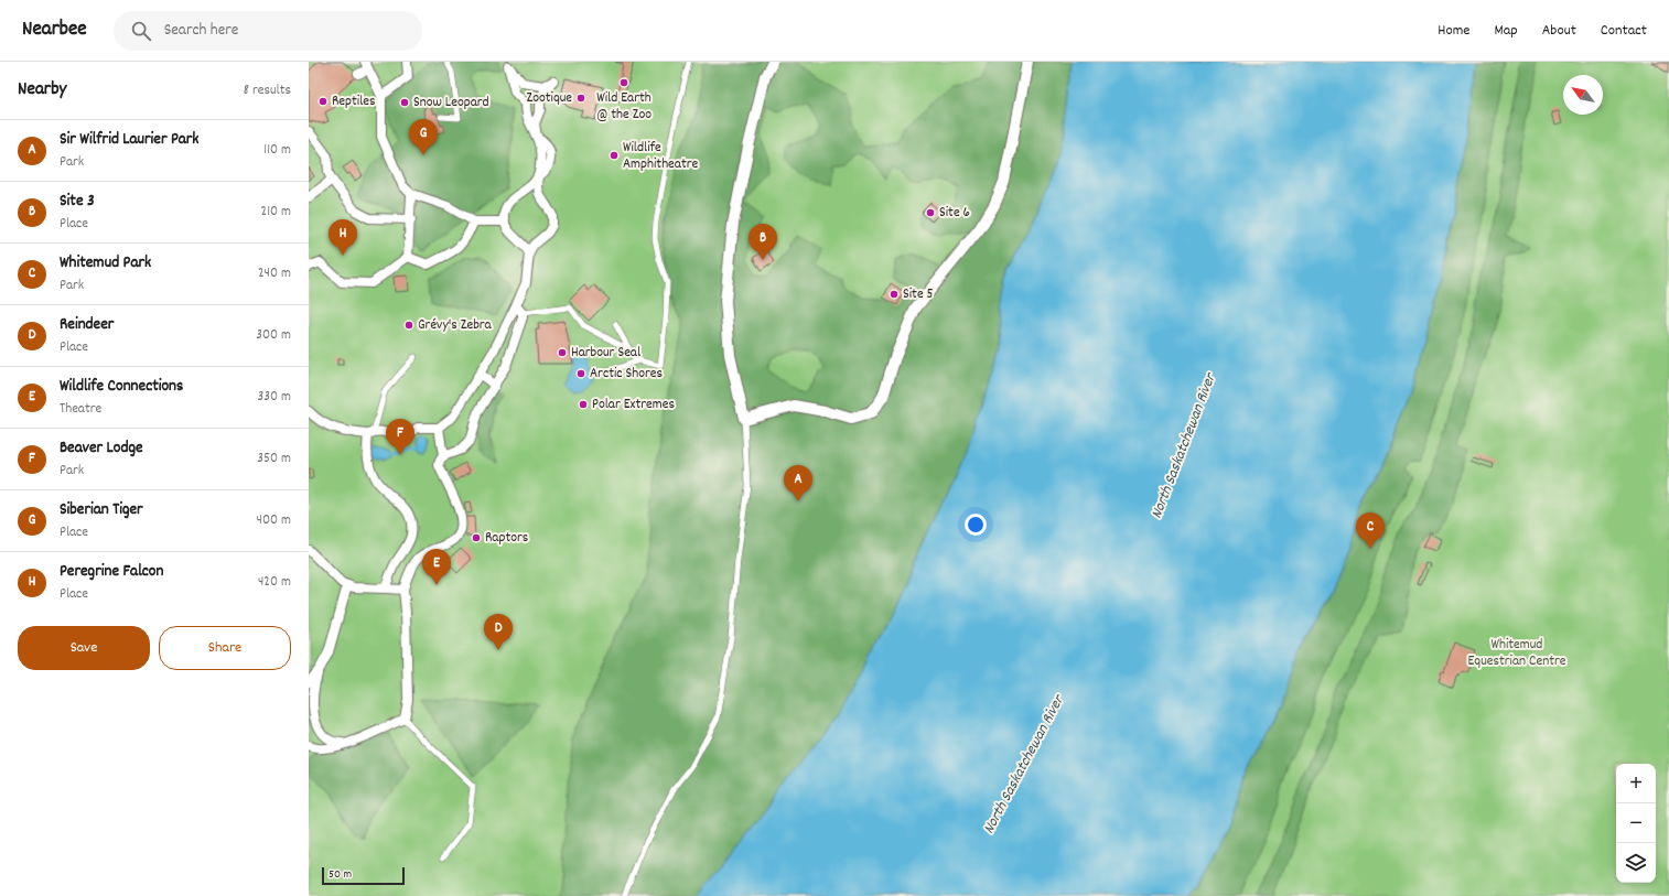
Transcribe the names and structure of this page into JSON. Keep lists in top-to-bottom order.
{
  "water": ["North Saskatchewan River"],
  "parks": ["Whitemud Equestrian Centre"],
  "places": [
    "Wild Earth @ the Zoo",
    "Zootique",
    "Reptiles",
    "Snow Leopard",
    "Wildlife Amphitheatre",
    "Site 6",
    "Site 5",
    "Grévy's Zebra",
    "Harbour Seal",
    "Arctic Shores",
    "Polar Extremes",
    "Raptors"
  ],
  "scale_bar": "50 m",
  "north": "top left",
  "page": {
    "header": "Nearbee",
    "search": "Search here",
    "nav": [
      "Home",
      "Map",
      "About",
      "Contact"
    ],
    "heading": ["Nearby", "8 results"],
    "list": [
      {
        "mark": "A",
        "name": "Sir Wilfrid Laurier Park",
        "note": "Park",
        "value": "110 m"
      },
      {
        "mark": "B",
        "name": "Site 3",
        "note": "Place",
        "value": "210 m"
      },
      {
        "mark": "C",
        "name": "Whitemud Park",
        "note": "Park",
        "value": "240 m"
      },
      {
        "mark": "D",
        "name": "Reindeer",
        "note": "Place",
        "value": "300 m"
      },
      {
        "mark": "E",
        "name": "Wildlife Connections",
        "note": "Theatre",
        "value": "330 m"
      },
      {
        "mark": "F",
        "name": "Beaver Lodge",
        "note": "Park",
        "value": "350 m"
      },
      {
        "mark": "G",
        "name": "Siberian Tiger",
        "note": "Place",
        "value": "400 m"
      },
      {
        "mark": "H",
        "name": "Peregrine Falcon",
        "note": "Place",
        "value": "420 m"
      }
    ],
    "pins": [
      "G",
      "H",
      "B",
      "F",
      "A",
      "C",
      "E",
      "D"
    ],
    "buttons": ["Save", "Share"],
    "map_buttons": ["+", "−"],
    "scale": "50 m"
  }
}
